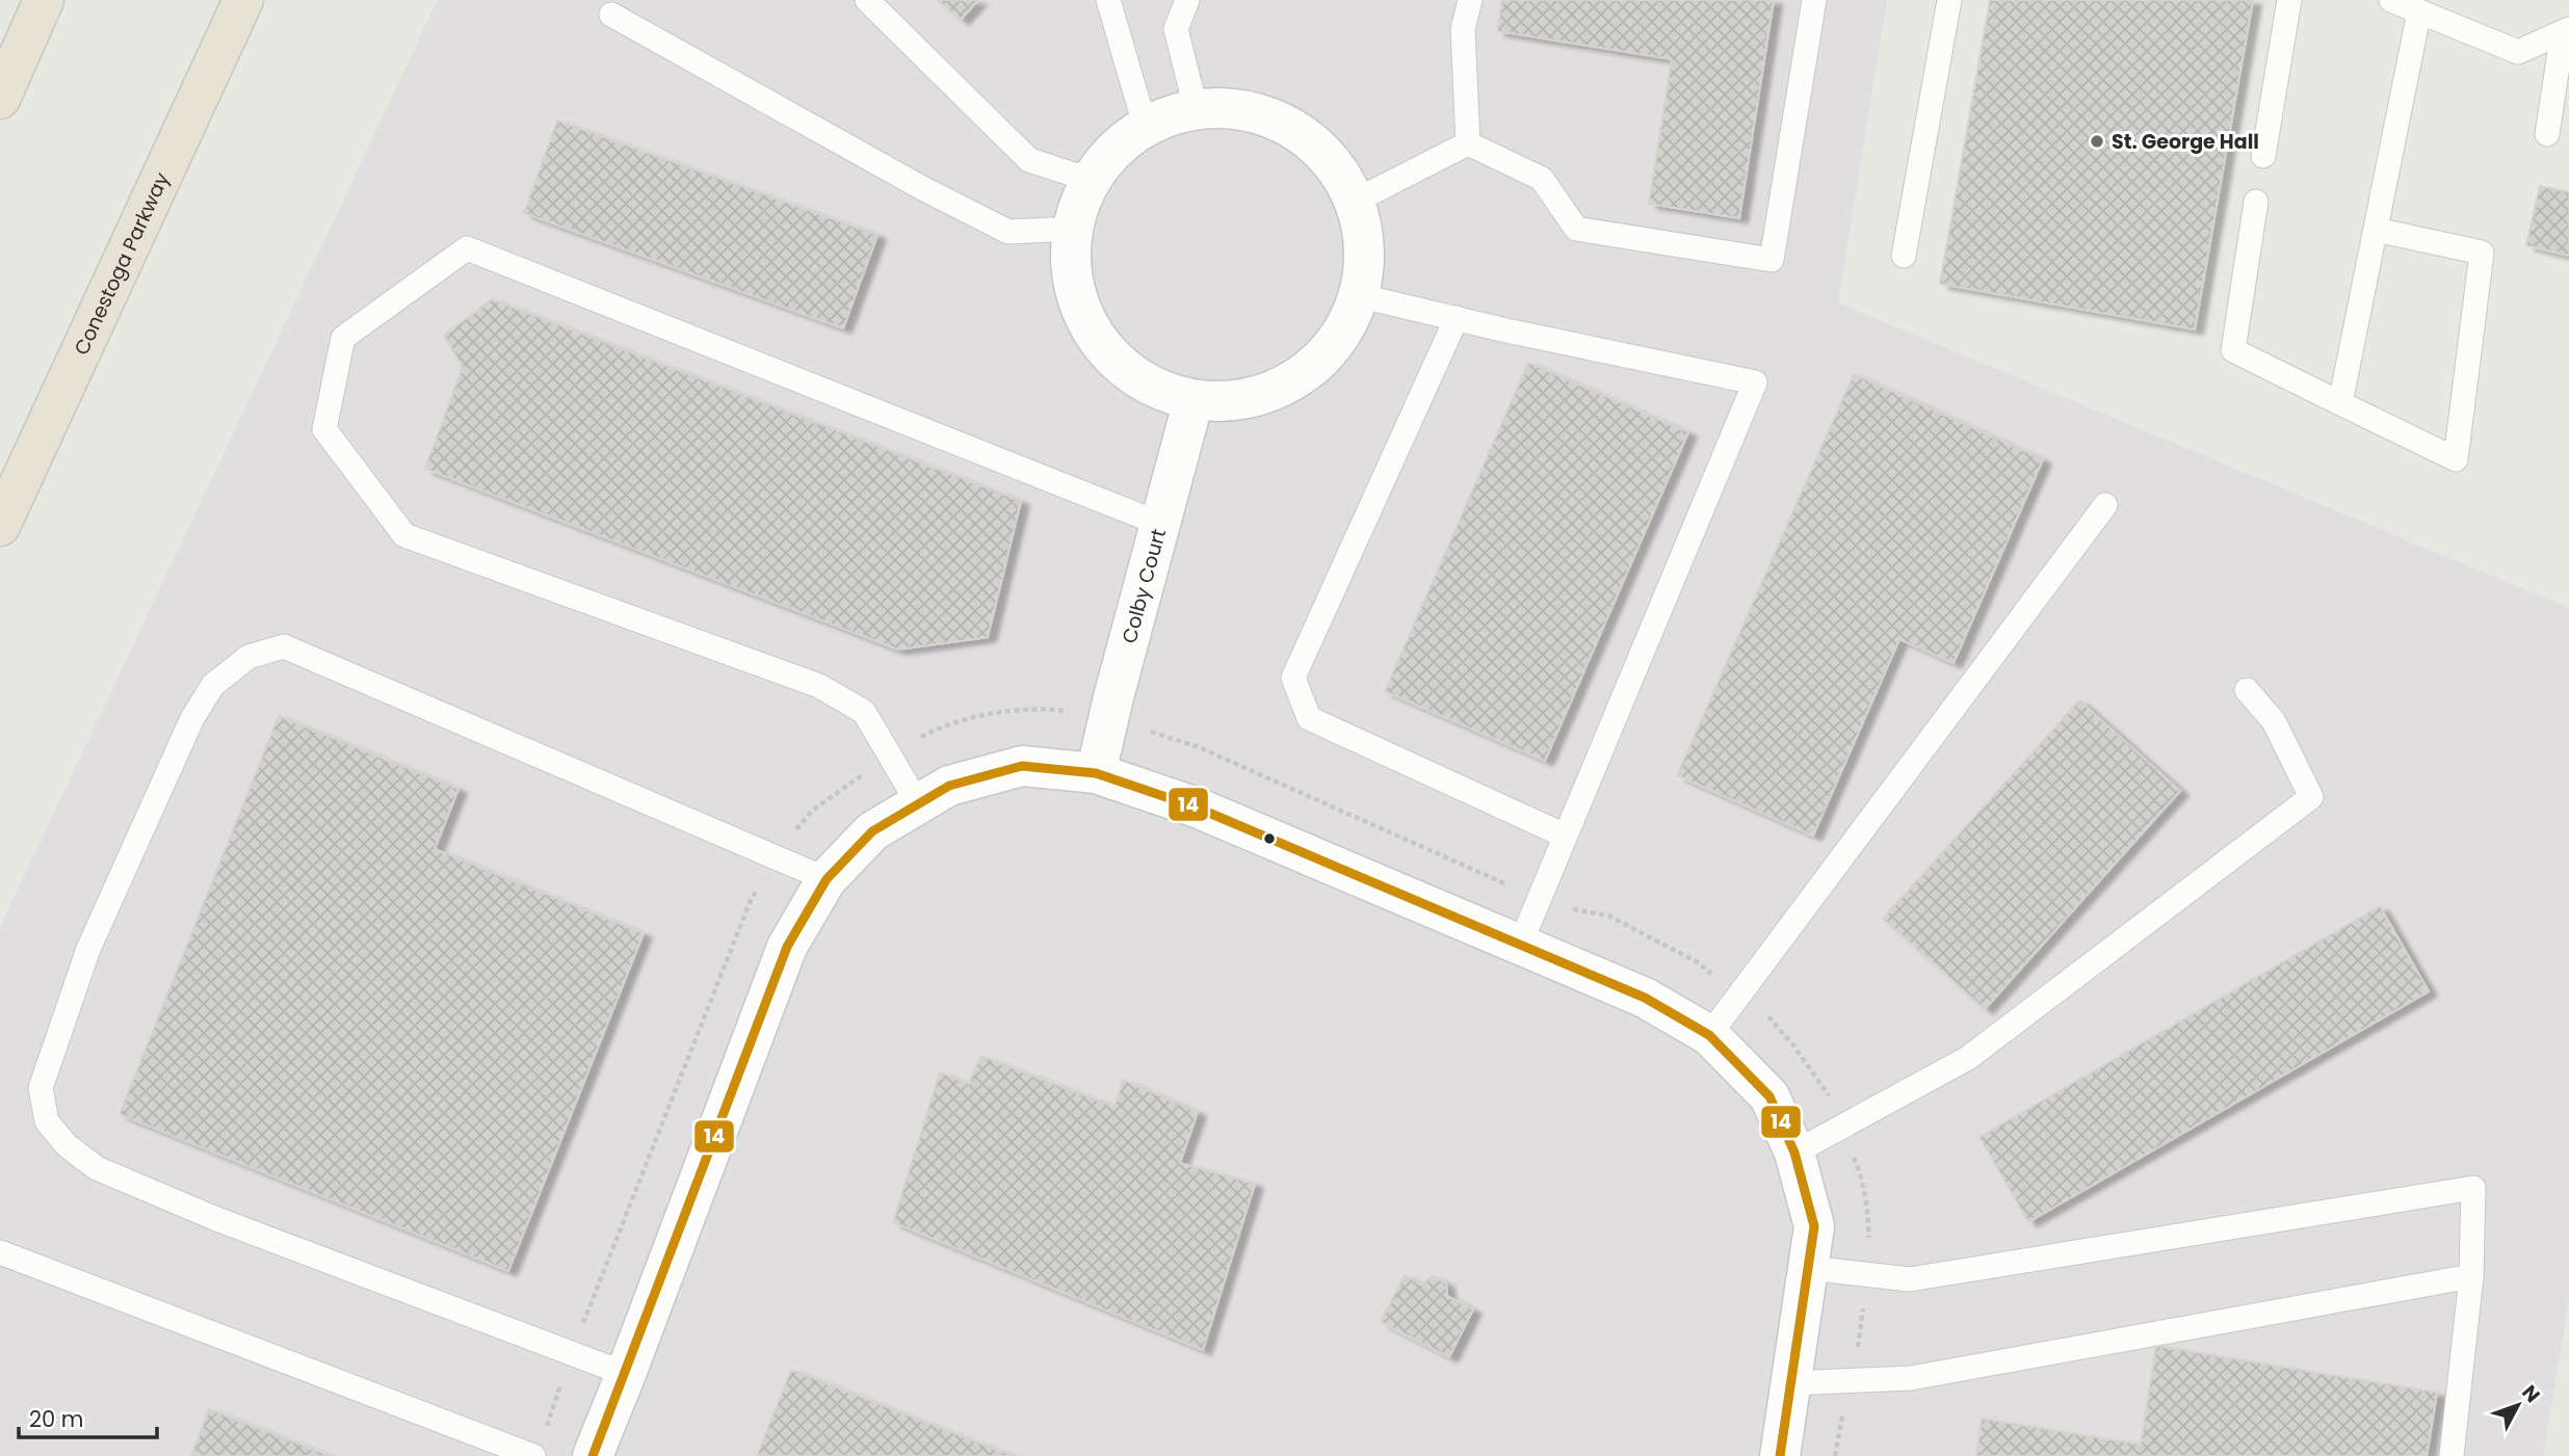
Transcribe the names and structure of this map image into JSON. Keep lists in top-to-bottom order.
{
  "streets": {
    "highway": ["Conestoga Parkway"],
    "street": ["Colby Court"]
  },
  "places": ["St. George Hall"],
  "lines": ["transit line 14"],
  "scale_bar": "20 m",
  "north": "top right"
}
